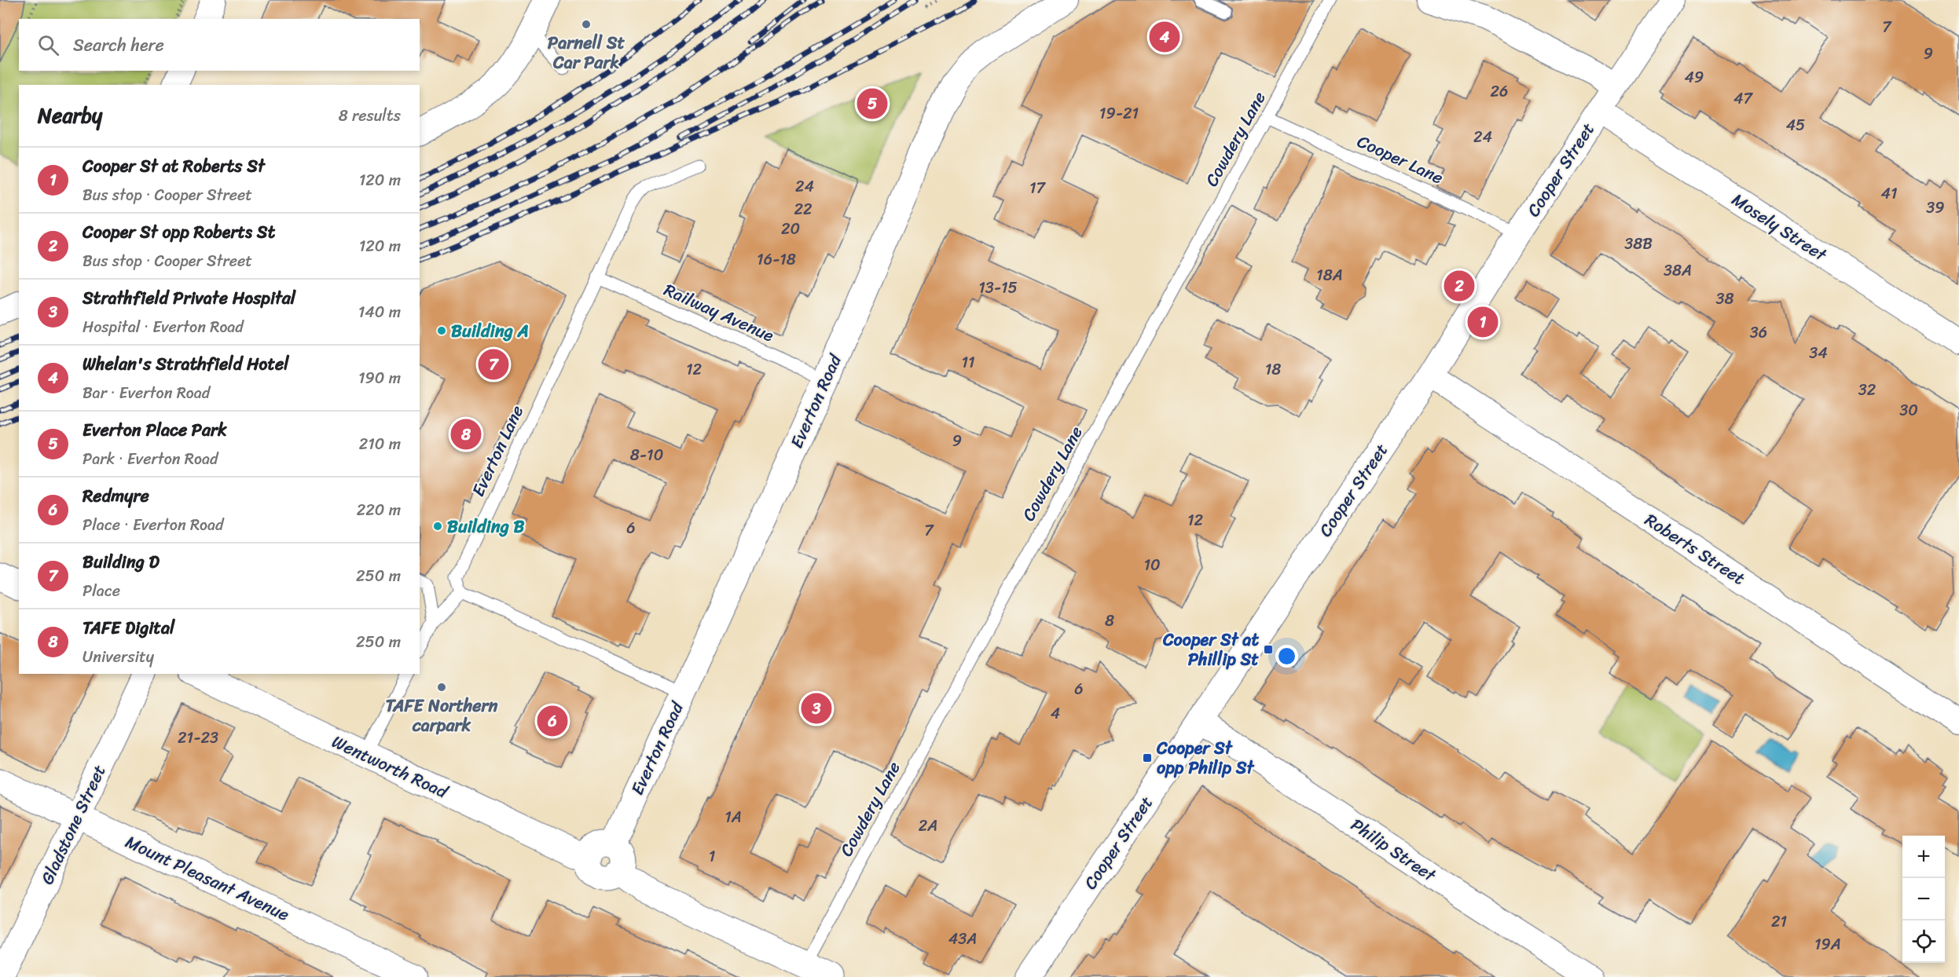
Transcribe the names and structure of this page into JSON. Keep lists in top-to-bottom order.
{
  "streets": {
    "street": [
      "Cooper Street",
      "Mosely Street",
      "Everton Road",
      "Roberts Street",
      "Wentworth Road",
      "Gladstone Street",
      "Philip Street",
      "Mount Pleasant Avenue"
    ],
    "lane": [
      "Cowdery Lane",
      "Cooper Lane",
      "Railway Avenue",
      "Everton Lane"
    ]
  },
  "crossings": [
    ["Cowdery Lane", "Cooper Lane"],
    ["Cooper Lane", "Cooper Street"],
    ["Cooper Street", "Mosely Street"],
    ["Cooper Street", "Roberts Street"],
    ["Cooper Street", "Philip Street"],
    ["Railway Avenue", "Everton Road"],
    ["Railway Avenue", "Everton Lane"],
    ["Everton Road", "Wentworth Road"],
    ["Gladstone Street", "Mount Pleasant Avenue"]
  ],
  "places": {
    "other": [
      "Parnell St Car Park",
      "Building A",
      "Building B",
      "TAFE Northern carpark"
    ],
    "transit": ["Cooper St at Phillip St", "Cooper St opp Philip St"]
  },
  "house_numbers": [
    "7",
    "9",
    "49",
    "26",
    "47",
    "19-21",
    "45",
    "24",
    "24",
    "17",
    "41",
    "39",
    "22",
    "20",
    "38B",
    "16-18",
    "38A",
    "18A",
    "13-15",
    "38",
    "36",
    "34",
    "11",
    "12",
    "18",
    "32",
    "30",
    "9",
    "8-10",
    "12",
    "6",
    "7",
    "10",
    "8",
    "6",
    "4",
    "21-23",
    "1A",
    "2A",
    "1",
    "21",
    "43A",
    "19A"
  ],
  "page": {
    "search": "Search here",
    "pins": [
      "4",
      "5",
      "2",
      "1",
      "7",
      "8",
      "3",
      "6"
    ],
    "heading": ["Nearby", "8 results"],
    "list": [
      {
        "mark": "1",
        "name": "Cooper St at Roberts St",
        "note": "Bus stop · Cooper Street",
        "value": "120 m"
      },
      {
        "mark": "2",
        "name": "Cooper St opp Roberts St",
        "note": "Bus stop · Cooper Street",
        "value": "120 m"
      },
      {
        "mark": "3",
        "name": "Strathfield Private Hospital",
        "note": "Hospital · Everton Road",
        "value": "140 m"
      },
      {
        "mark": "4",
        "name": "Whelan's Strathfield Hotel",
        "note": "Bar · Everton Road",
        "value": "190 m"
      },
      {
        "mark": "5",
        "name": "Everton Place Park",
        "note": "Park · Everton Road",
        "value": "210 m"
      },
      {
        "mark": "6",
        "name": "Redmyre",
        "note": "Place · Everton Road",
        "value": "220 m"
      },
      {
        "mark": "7",
        "name": "Building D",
        "note": "Place",
        "value": "250 m"
      },
      {
        "mark": "8",
        "name": "TAFE Digital",
        "note": "University",
        "value": "250 m"
      }
    ],
    "map_buttons": ["+", "−"]
  }
}
